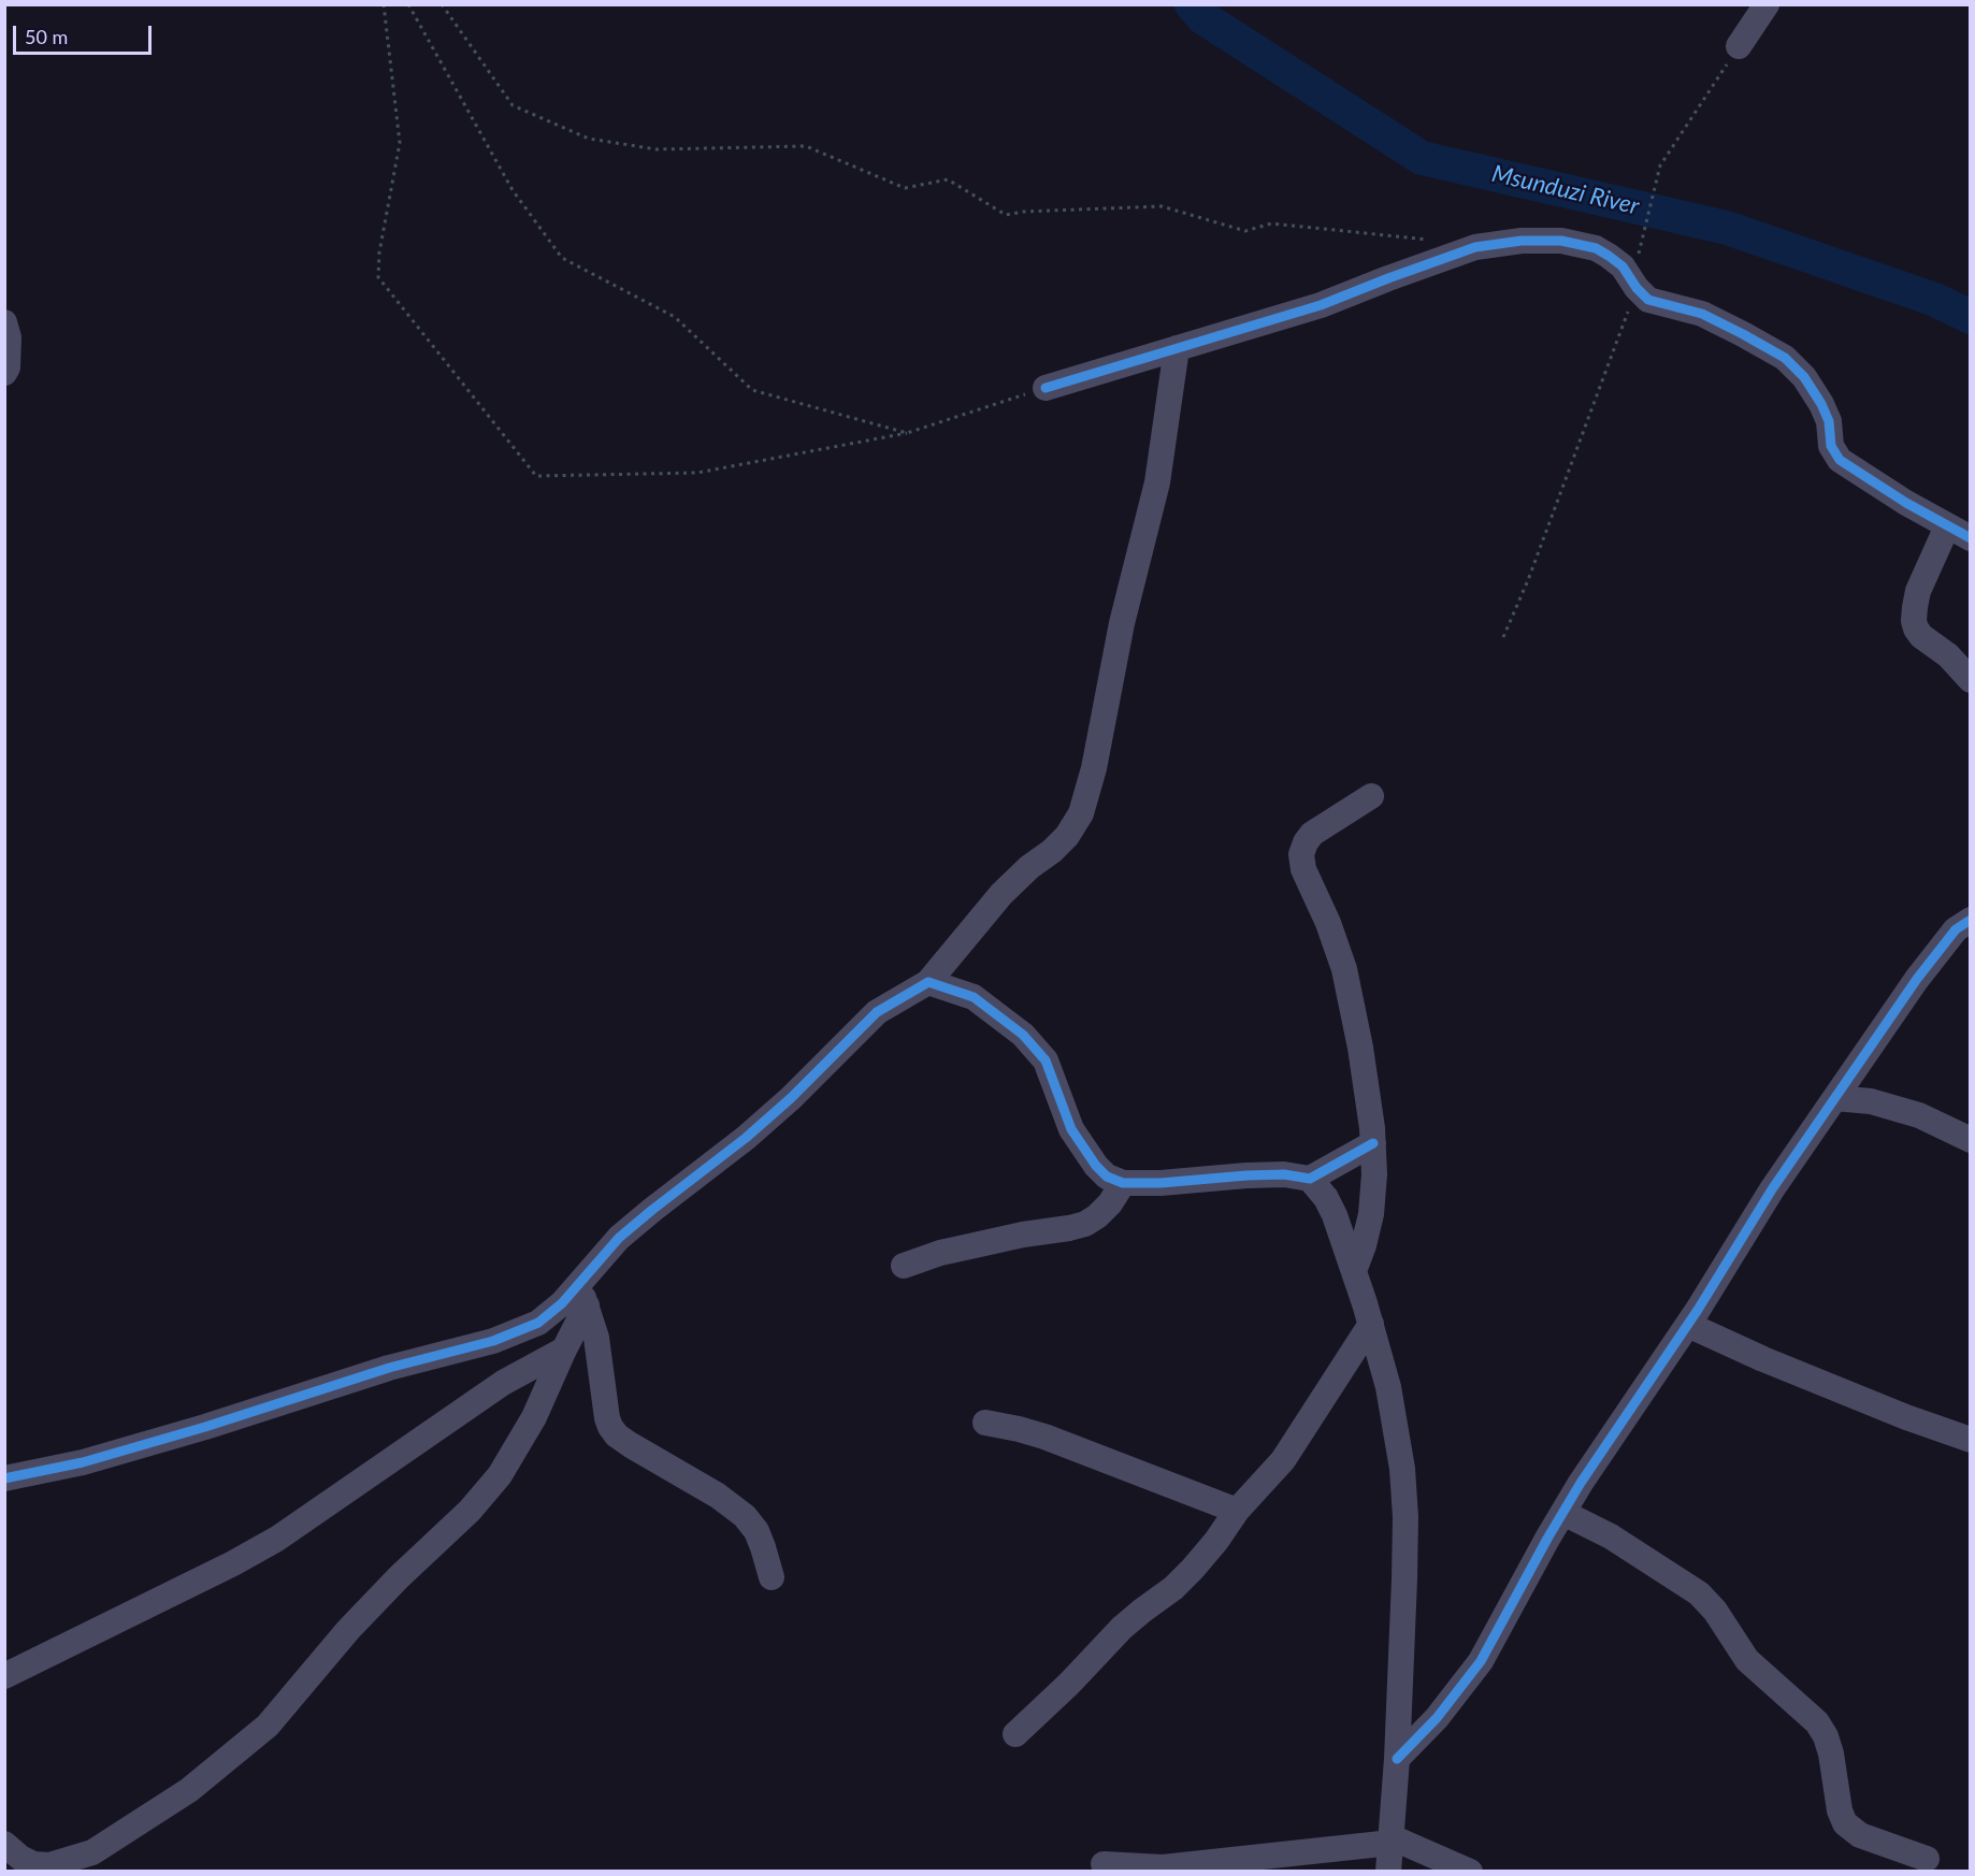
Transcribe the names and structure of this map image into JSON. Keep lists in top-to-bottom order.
{
  "water": ["Msunduzi River"],
  "scale_bar": "50 m"
}
